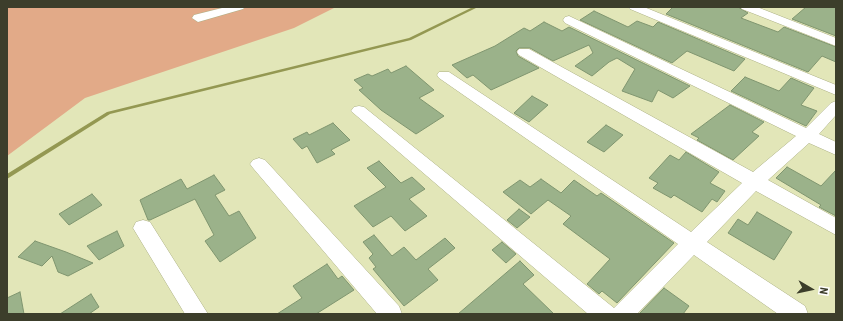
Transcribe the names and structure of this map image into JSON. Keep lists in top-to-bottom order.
{
  "north": "right"
}
